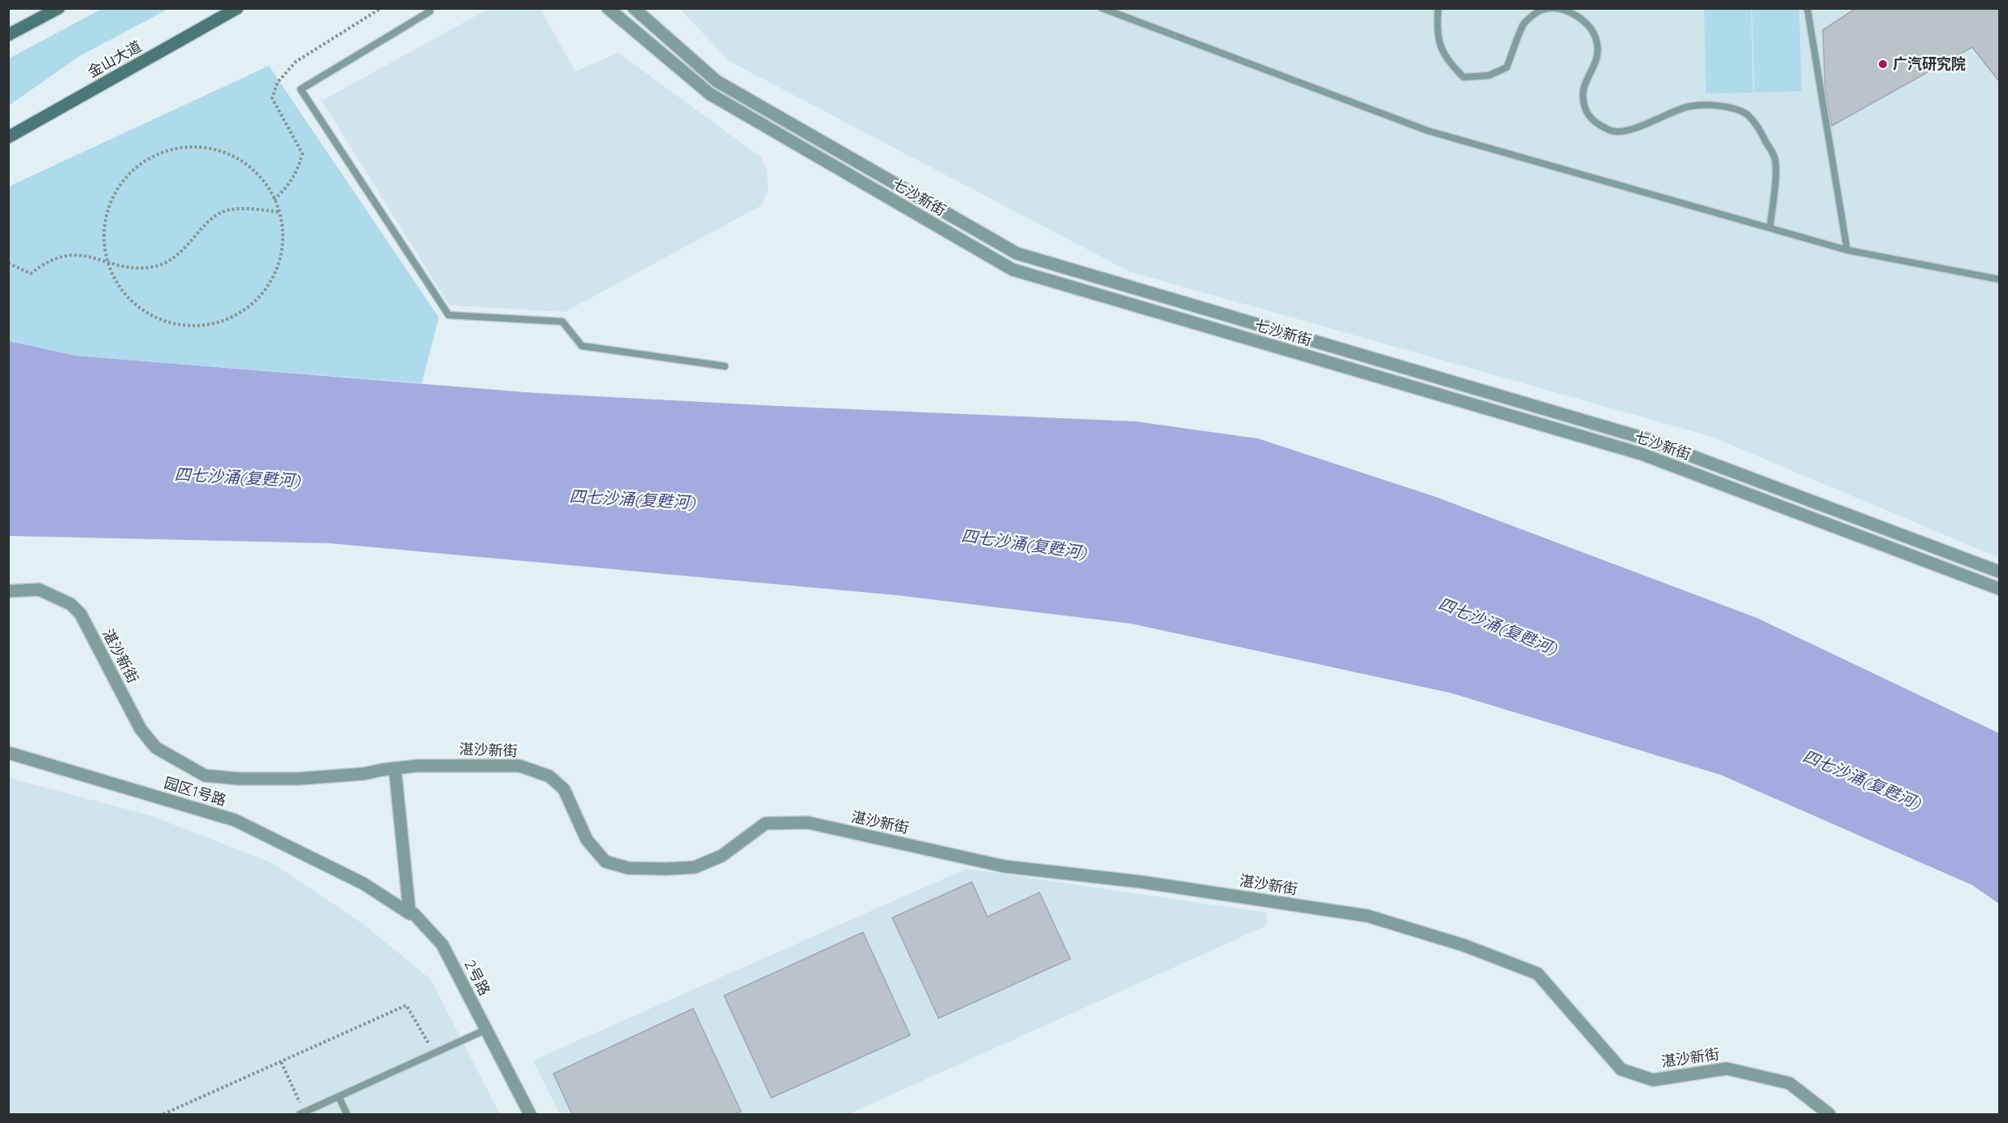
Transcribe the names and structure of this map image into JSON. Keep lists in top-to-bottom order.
{
  "streets": {
    "main road": ["金山大道"],
    "street": [
      "七沙新街",
      "湛沙新街",
      "园区1号路",
      "2号路"
    ]
  },
  "crossings": [
    ["园区1号路", "2号路"]
  ],
  "water": ["四七沙涌(复甦河)"],
  "places": ["广汽研究院"]
}
